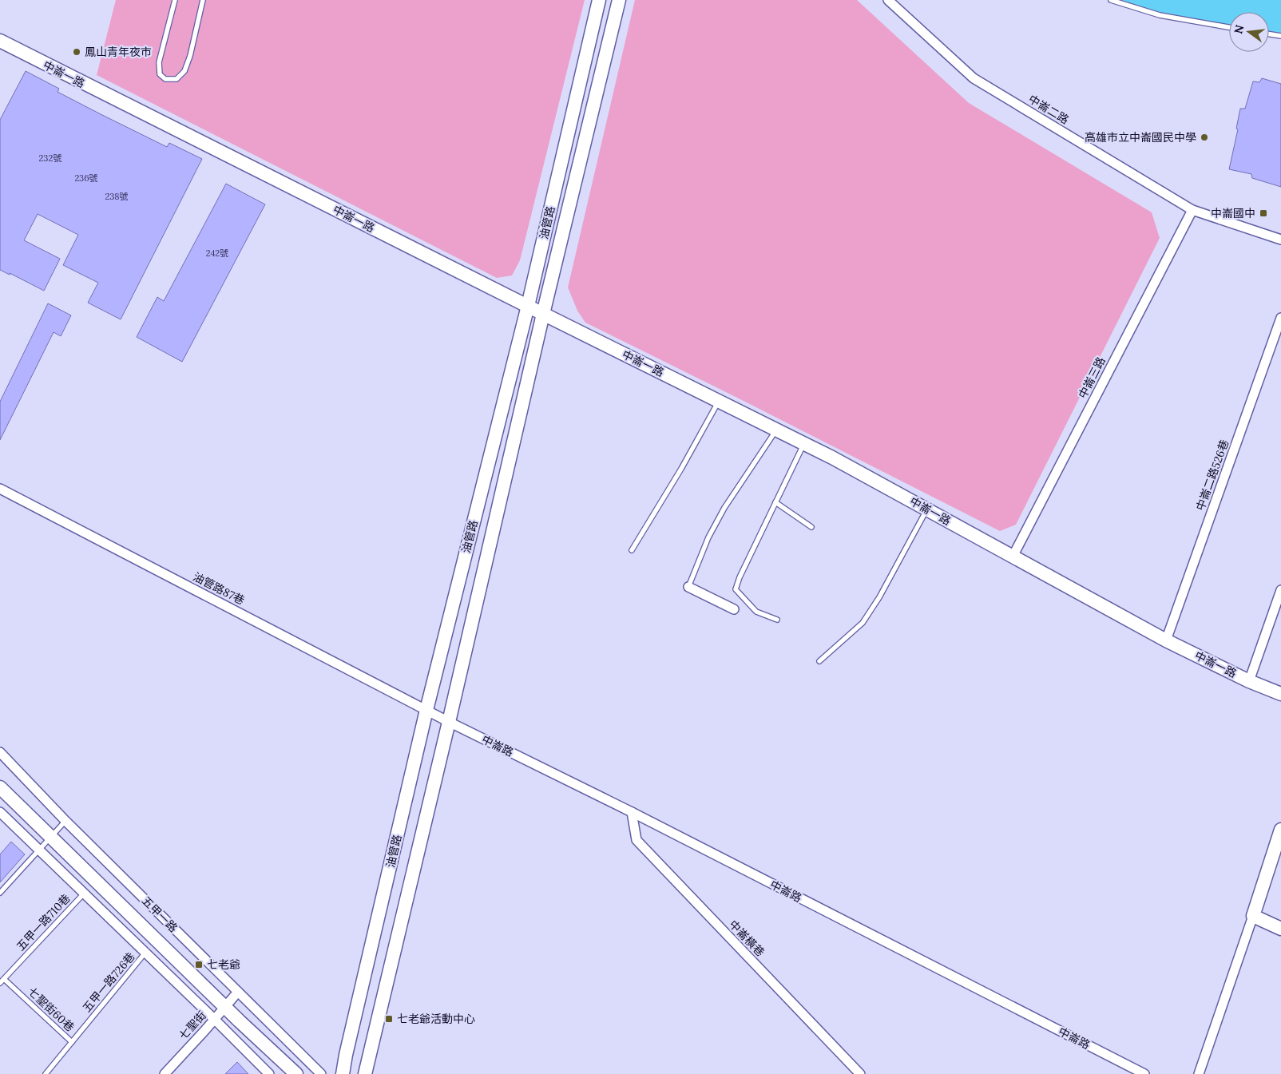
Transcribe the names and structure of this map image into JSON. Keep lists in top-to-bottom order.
{
  "streets": {
    "street": [
      "中崙一路",
      "中崙二路",
      "油管路",
      "中崙三路",
      "中崙二路526巷",
      "油管路87巷",
      "中崙路",
      "五甲一路",
      "中崙橫巷",
      "七聖街"
    ],
    "lane": ["五甲一路710巷", "五甲一路726巷", "七聖街60巷"]
  },
  "crossings": [
    ["中崙一路", "油管路"],
    ["中崙一路", "中崙三路"],
    ["中崙一路", "中崙二路526巷"],
    ["中崙二路", "中崙三路"],
    ["油管路", "油管路87巷"],
    ["油管路", "中崙路"],
    ["油管路87巷", "中崙路"],
    ["中崙路", "中崙橫巷"],
    ["五甲一路", "七聖街"],
    ["五甲一路710巷", "七聖街60巷"],
    ["五甲一路726巷", "七聖街60巷"]
  ],
  "places": {
    "other": ["鳳山青年夜市", "高雄市立中崙國民中學"],
    "transit": ["中崙國中", "七老爺", "七老爺活動中心"]
  },
  "house_numbers": [
    "232號",
    "236號",
    "238號",
    "242號"
  ],
  "north": "left"
}
